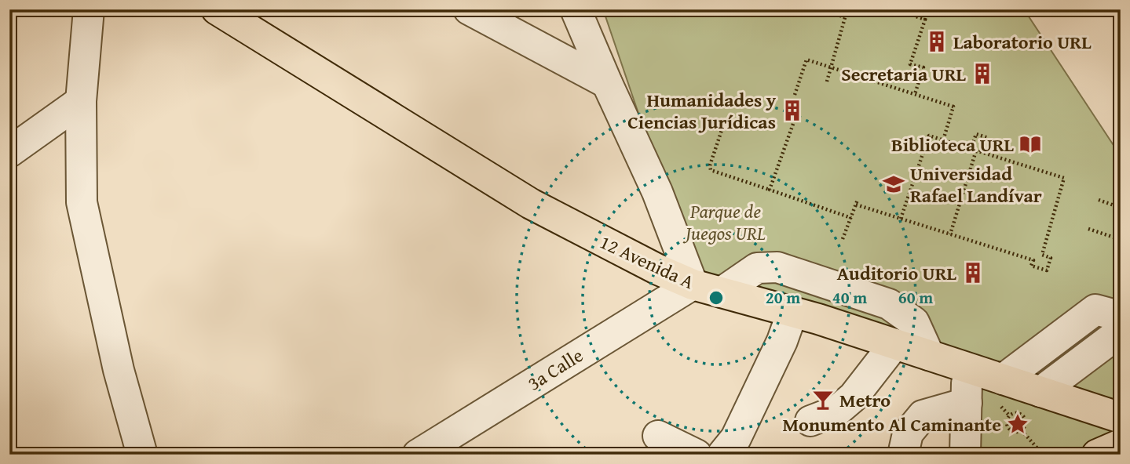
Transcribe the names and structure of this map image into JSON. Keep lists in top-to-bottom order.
{
  "streets": {
    "main road": ["12 Avenida A"],
    "street": ["3a Calle"]
  },
  "crossings": [
    ["12 Avenida A", "3a Calle"]
  ],
  "parks": ["Parque de Juegos URL"],
  "places": {
    "building": [
      "Laboratorio URL",
      "Secretaria URL",
      "Humanidades y Ciencias Jurídicas",
      "Auditorio URL"
    ],
    "library": ["Biblioteca URL"],
    "school or university": ["Universidad Rafael Landívar"],
    "bar": ["Metro"],
    "place": ["Monumento Al Caminante"]
  },
  "rings": ["20 m", "40 m", "60 m"]
}
